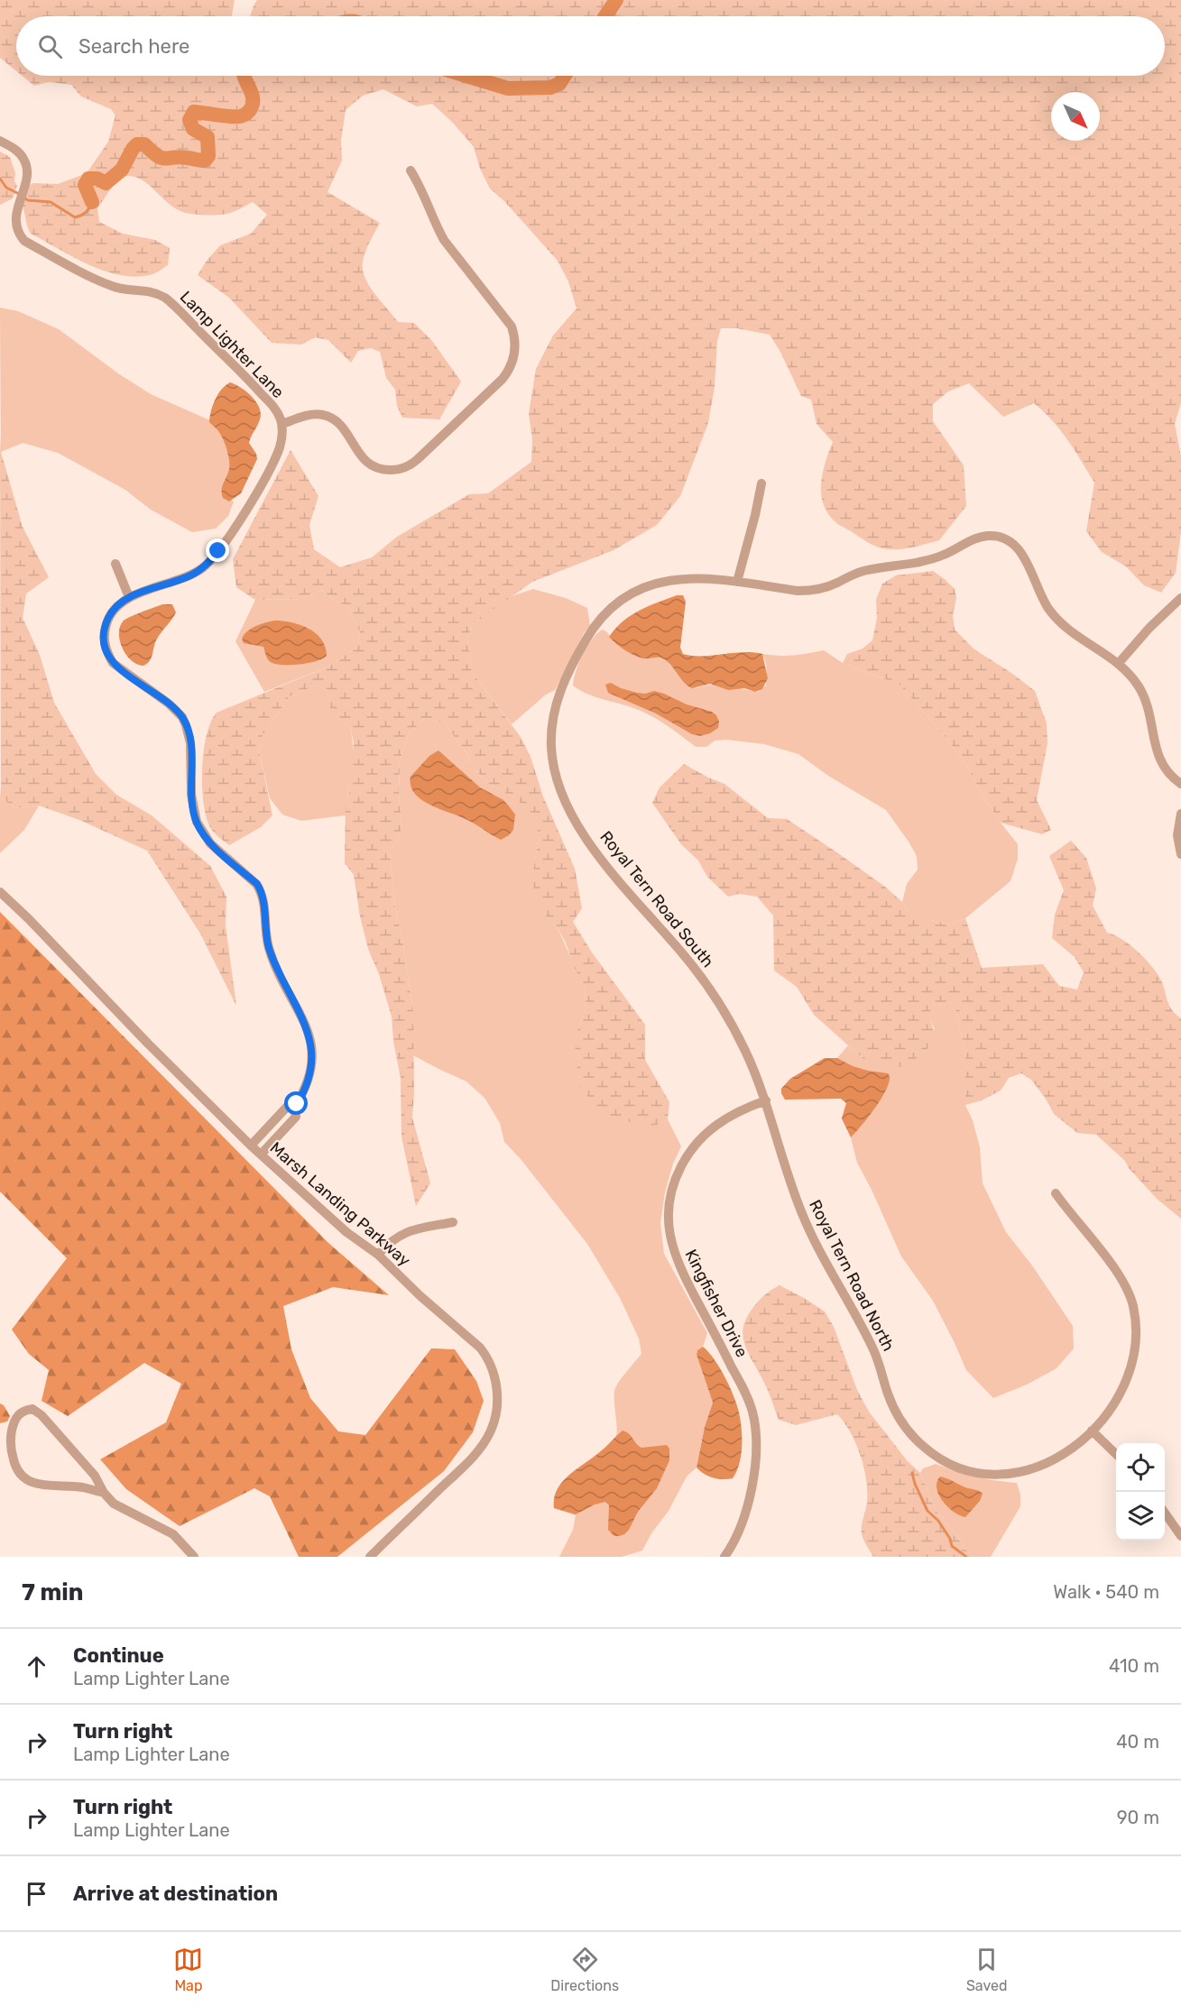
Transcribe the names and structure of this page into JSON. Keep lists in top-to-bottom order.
{
  "streets": {
    "street": [
      "Lamp Lighter Lane",
      "Royal Tern Road South",
      "Marsh Landing Parkway",
      "Royal Tern Road North",
      "Kingfisher Drive"
    ]
  },
  "crossings": [
    ["Lamp Lighter Lane", "Marsh Landing Parkway"],
    ["Royal Tern Road South", "Royal Tern Road North"],
    ["Royal Tern Road South", "Kingfisher Drive"],
    ["Royal Tern Road North", "Kingfisher Drive"]
  ],
  "north": "bottom right",
  "page": {
    "search": "Search here",
    "heading": ["7 min", "Walk · 540 m"],
    "list": [
      ["Continue", "Lamp Lighter Lane", "410 m"],
      ["Turn right", "Lamp Lighter Lane", "40 m"],
      ["Turn right", "Lamp Lighter Lane", "90 m"],
      "Arrive at destination"
    ],
    "nav": ["Map", "Directions", "Saved"]
  }
}
